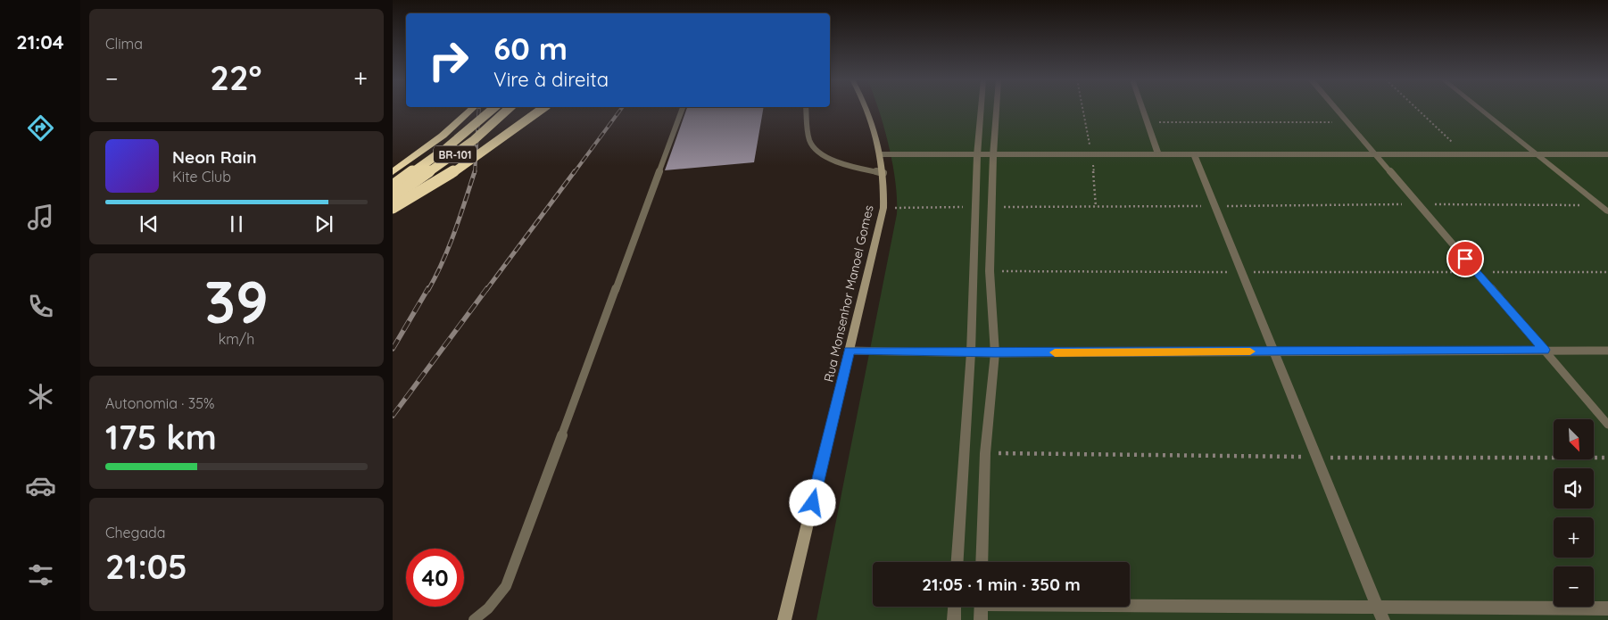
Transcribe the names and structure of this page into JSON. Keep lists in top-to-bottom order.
{
  "streets": {
    "highway": ["BR-101"],
    "street": ["Rua Monsenhor Manoel Gomes"]
  },
  "north": "bottom right",
  "page": {
    "tabs": "21:04",
    "tile": [
      "Clima",
      ["39", "km/h"],
      ["Autonomia · 35%", "175 km"],
      ["Chegada", "21:05"]
    ],
    "turn": ["60 m", "Vire à direita"],
    "heat": ["−", "22°", "+"],
    "song": ["Neon Rain", "Kite Club"],
    "map_buttons": ["+", "−"],
    "limit": "40",
    "trip": "21:05 · 1 min · 350 m"
  }
}
